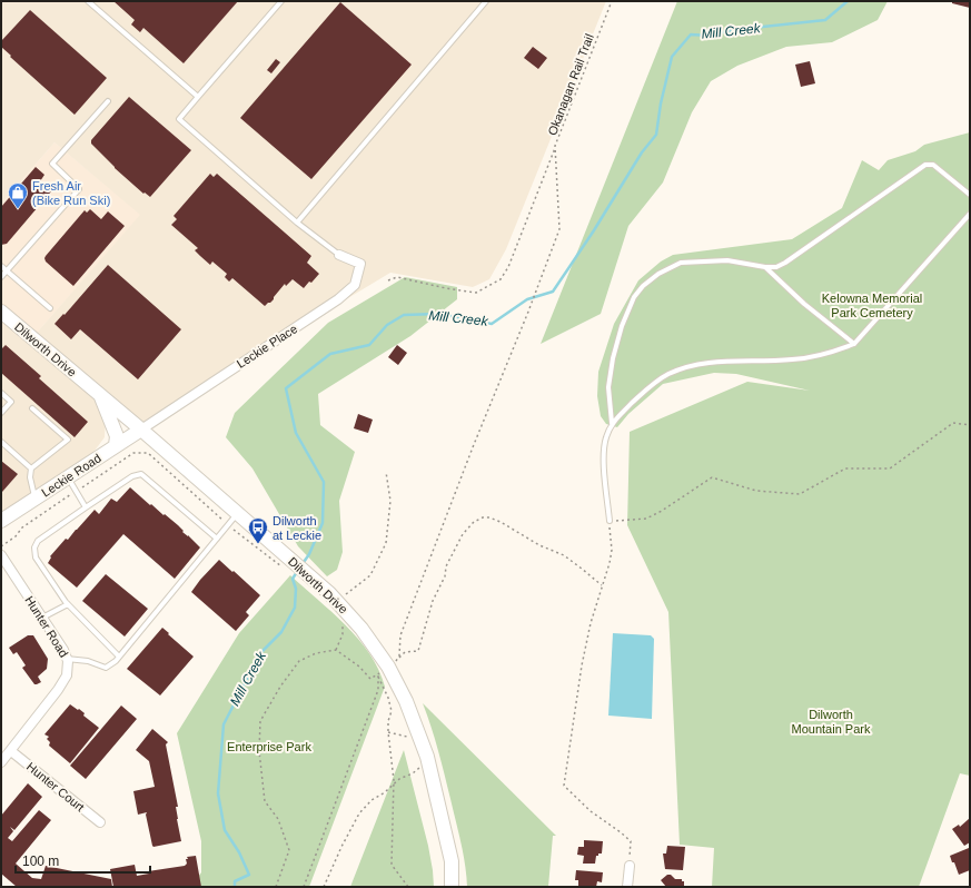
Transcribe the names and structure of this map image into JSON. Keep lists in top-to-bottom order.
{
  "streets": {
    "main road": ["Dilworth Drive", "Leckie Road"],
    "street": ["Leckie Place", "Hunter Road", "Hunter Court"],
    "path": ["Okanagan Rail Trail"]
  },
  "crossings": [
    ["Leckie Place", "Dilworth Drive"],
    ["Leckie Place", "Leckie Road"],
    ["Dilworth Drive", "Leckie Road"],
    ["Hunter Road", "Hunter Court"]
  ],
  "water": ["Mill Creek"],
  "parks": ["Kelowna Memorial Park Cemetery", "Dilworth Mountain Park", "Enterprise Park"],
  "places": {
    "shop": ["Fresh Air (Bike Run Ski)"],
    "bus stop": ["Dilworth at Leckie"]
  },
  "scale_bar": "100 m"
}
